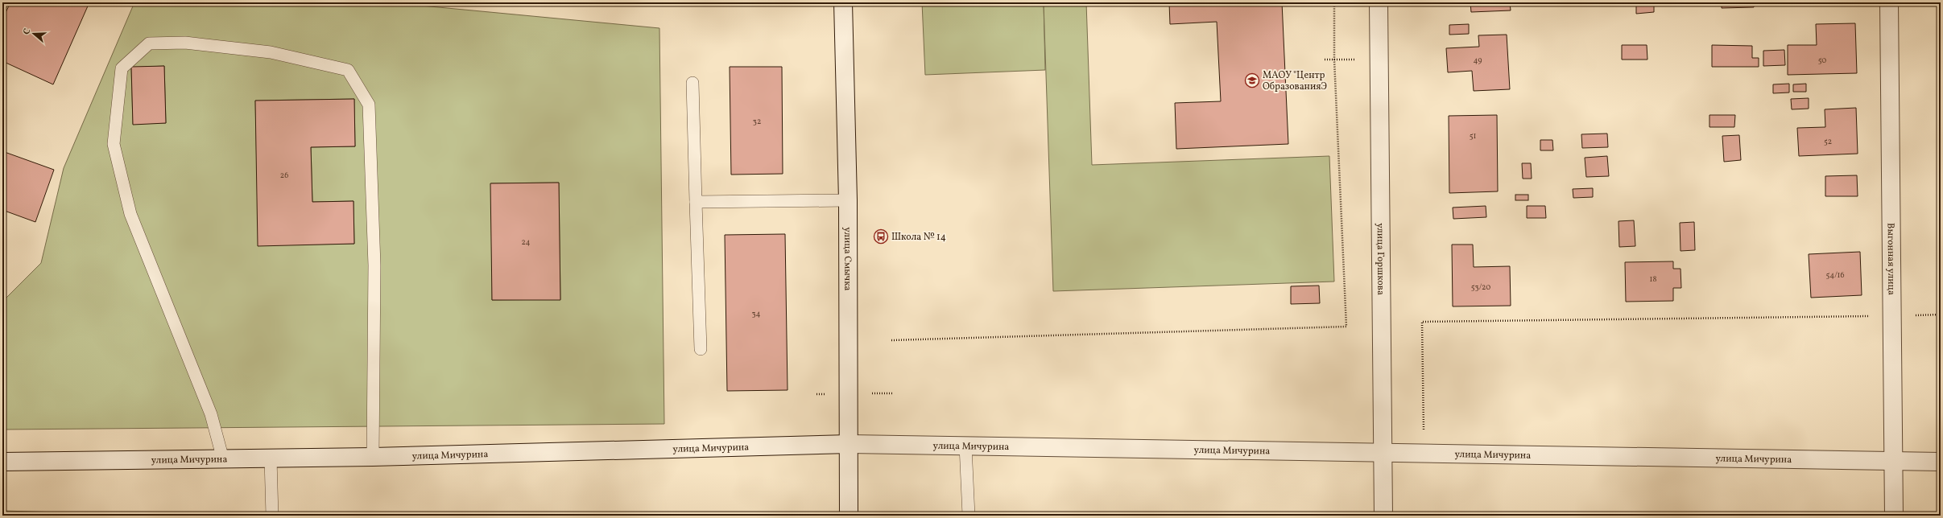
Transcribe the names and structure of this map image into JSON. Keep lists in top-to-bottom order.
{
  "streets": {
    "street": [
      "улица Смычка",
      "улица Горшкова",
      "Выгонная улица",
      "улица Мичурина"
    ]
  },
  "crossings": [
    ["улица Смычка", "улица Мичурина"],
    ["улица Горшкова", "улица Мичурина"],
    ["Выгонная улица", "улица Мичурина"]
  ],
  "places": {
    "school or university": ["МАОУ \"Центр ОбразованияЭ"],
    "bus stop": ["Школа № 14"]
  },
  "house_numbers": [
    "49",
    "50",
    "32",
    "51",
    "52",
    "26",
    "24",
    "54/16",
    "18",
    "53/20",
    "34"
  ],
  "north": "left"
}
